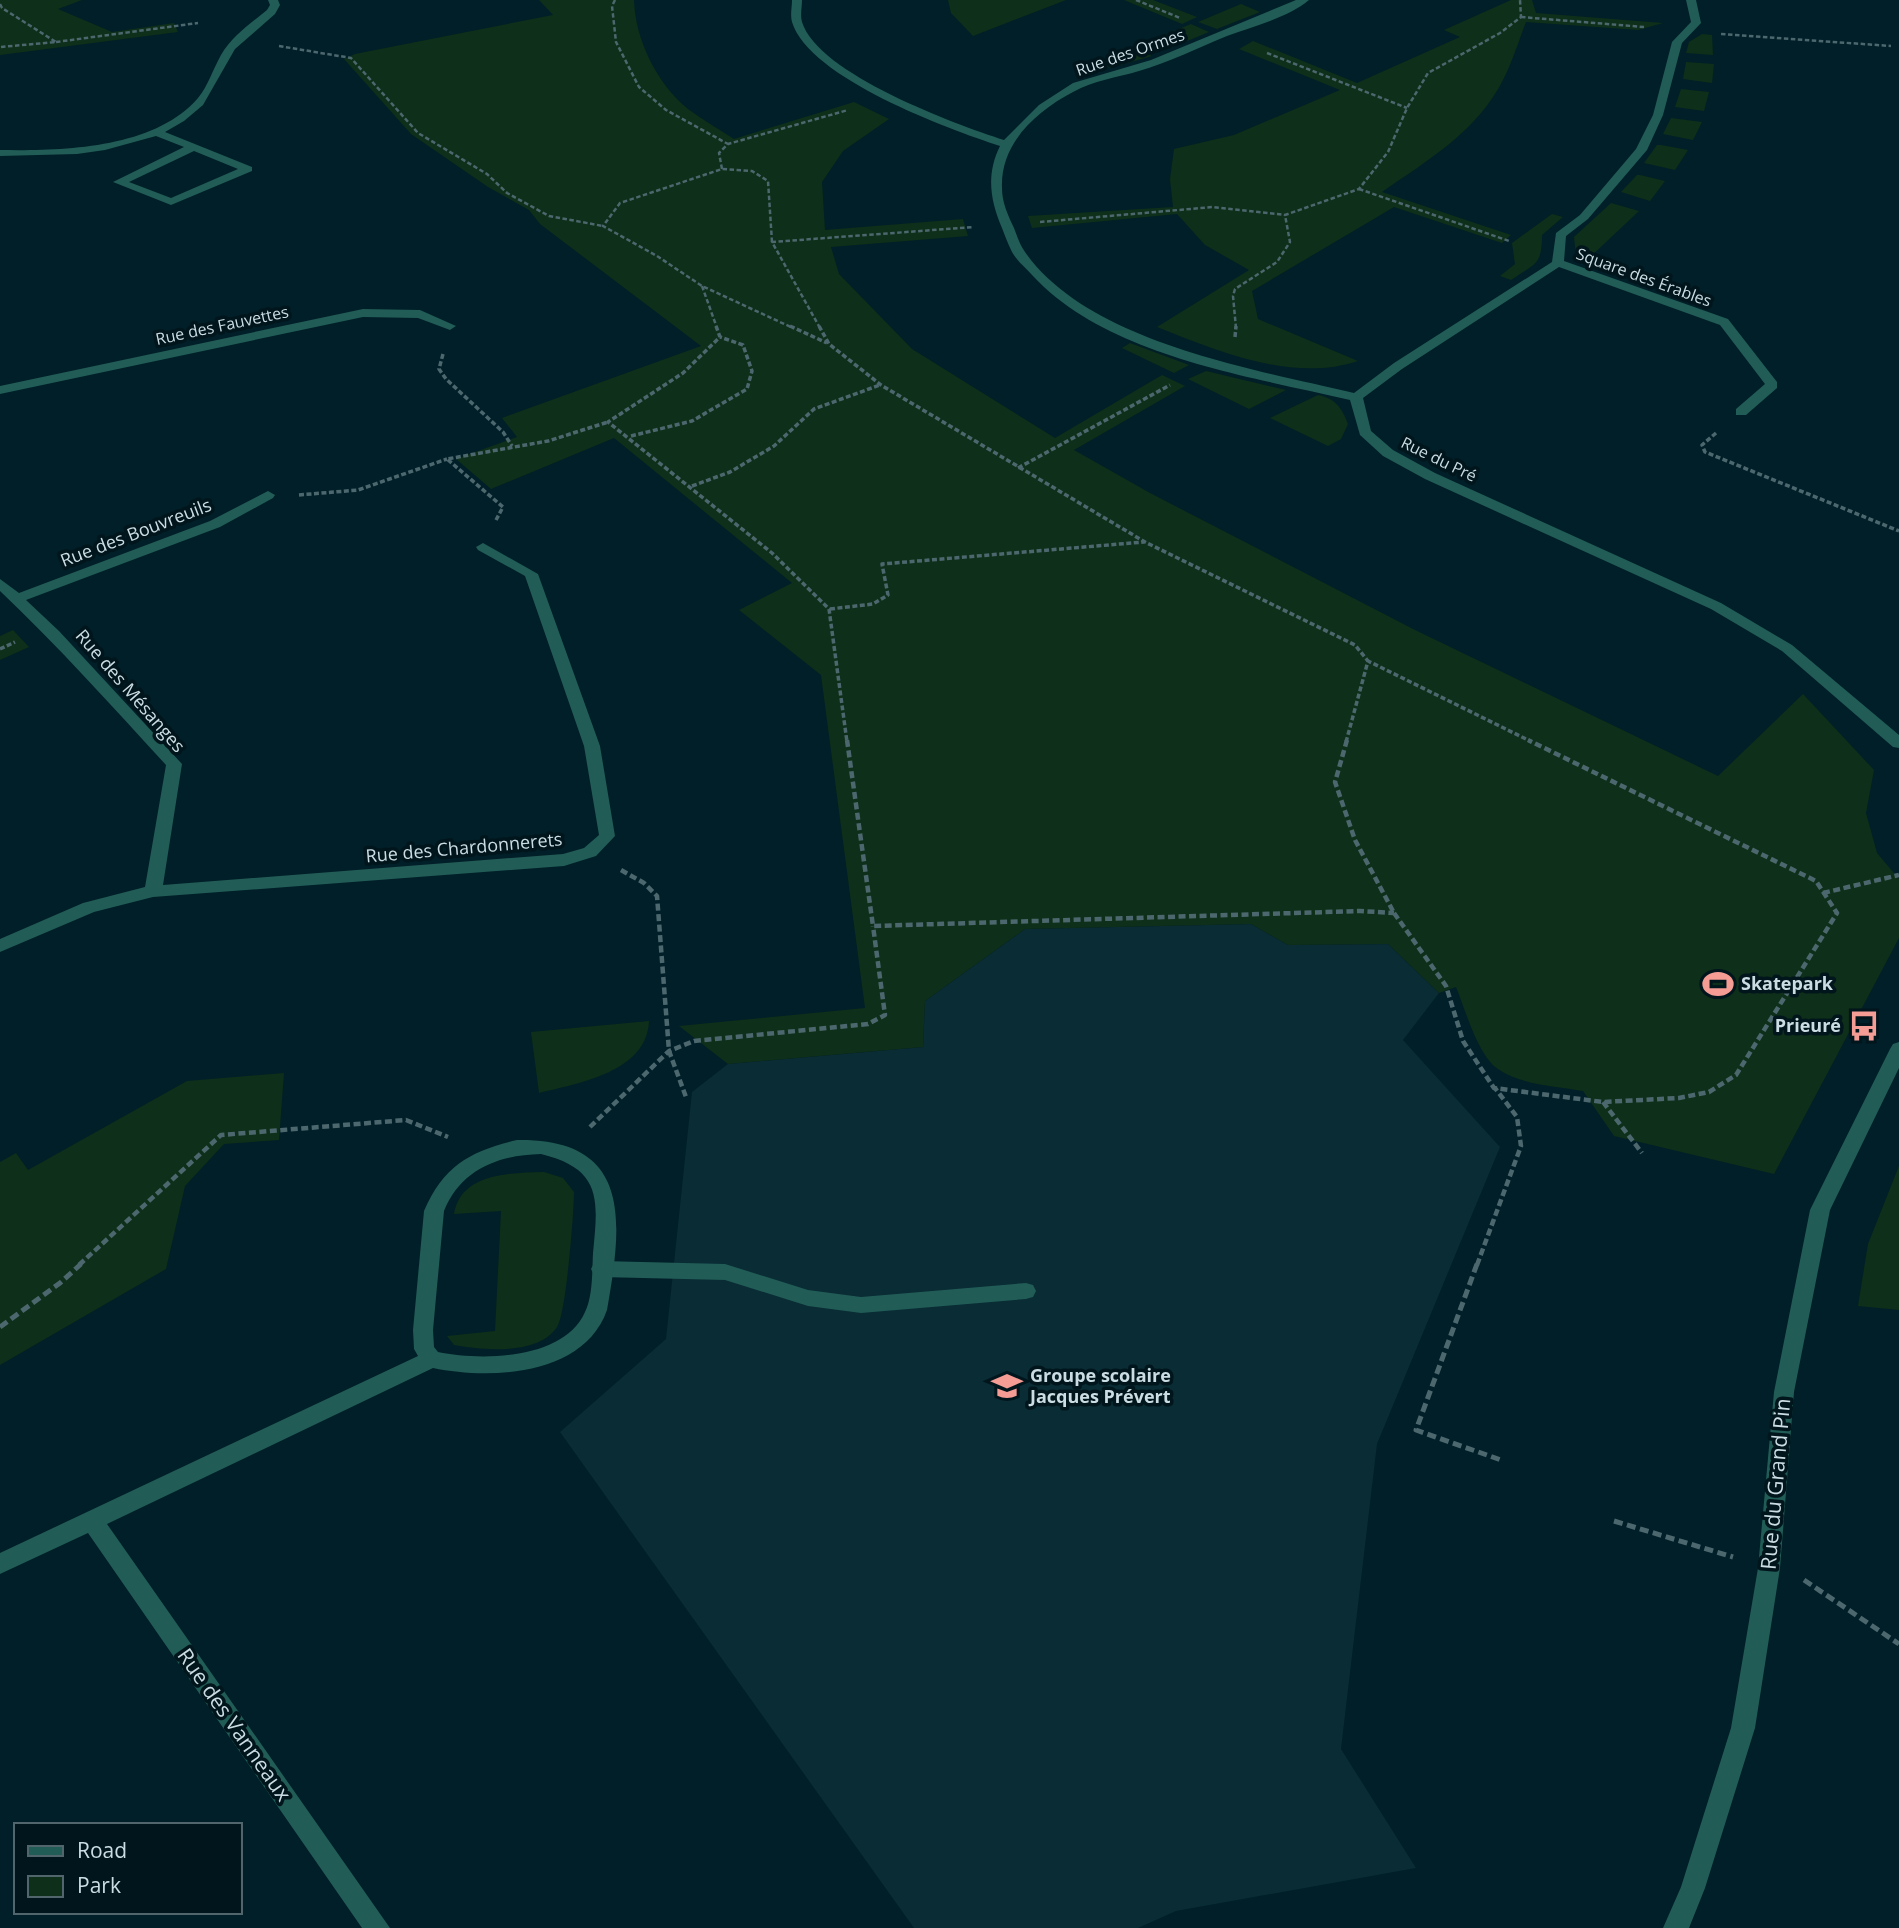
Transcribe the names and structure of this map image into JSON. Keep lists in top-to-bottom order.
{
  "streets": {
    "street": [
      "Rue des Ormes",
      "Square des Érables",
      "Rue des Fauvettes",
      "Rue du Pré",
      "Rue des Bouvreuils",
      "Rue des Mésanges",
      "Rue des Chardonnerets",
      "Rue du Grand Pin",
      "Rue des Vanneaux"
    ]
  },
  "crossings": [
    ["Rue des Bouvreuils", "Rue des Mésanges"],
    ["Rue des Mésanges", "Rue des Chardonnerets"]
  ],
  "places": {
    "sports": ["Skatepark"],
    "bus stop": ["Prieuré"],
    "school or university": ["Groupe scolaire Jacques Prévert"]
  },
  "legend": ["Road", "Park"]
}
